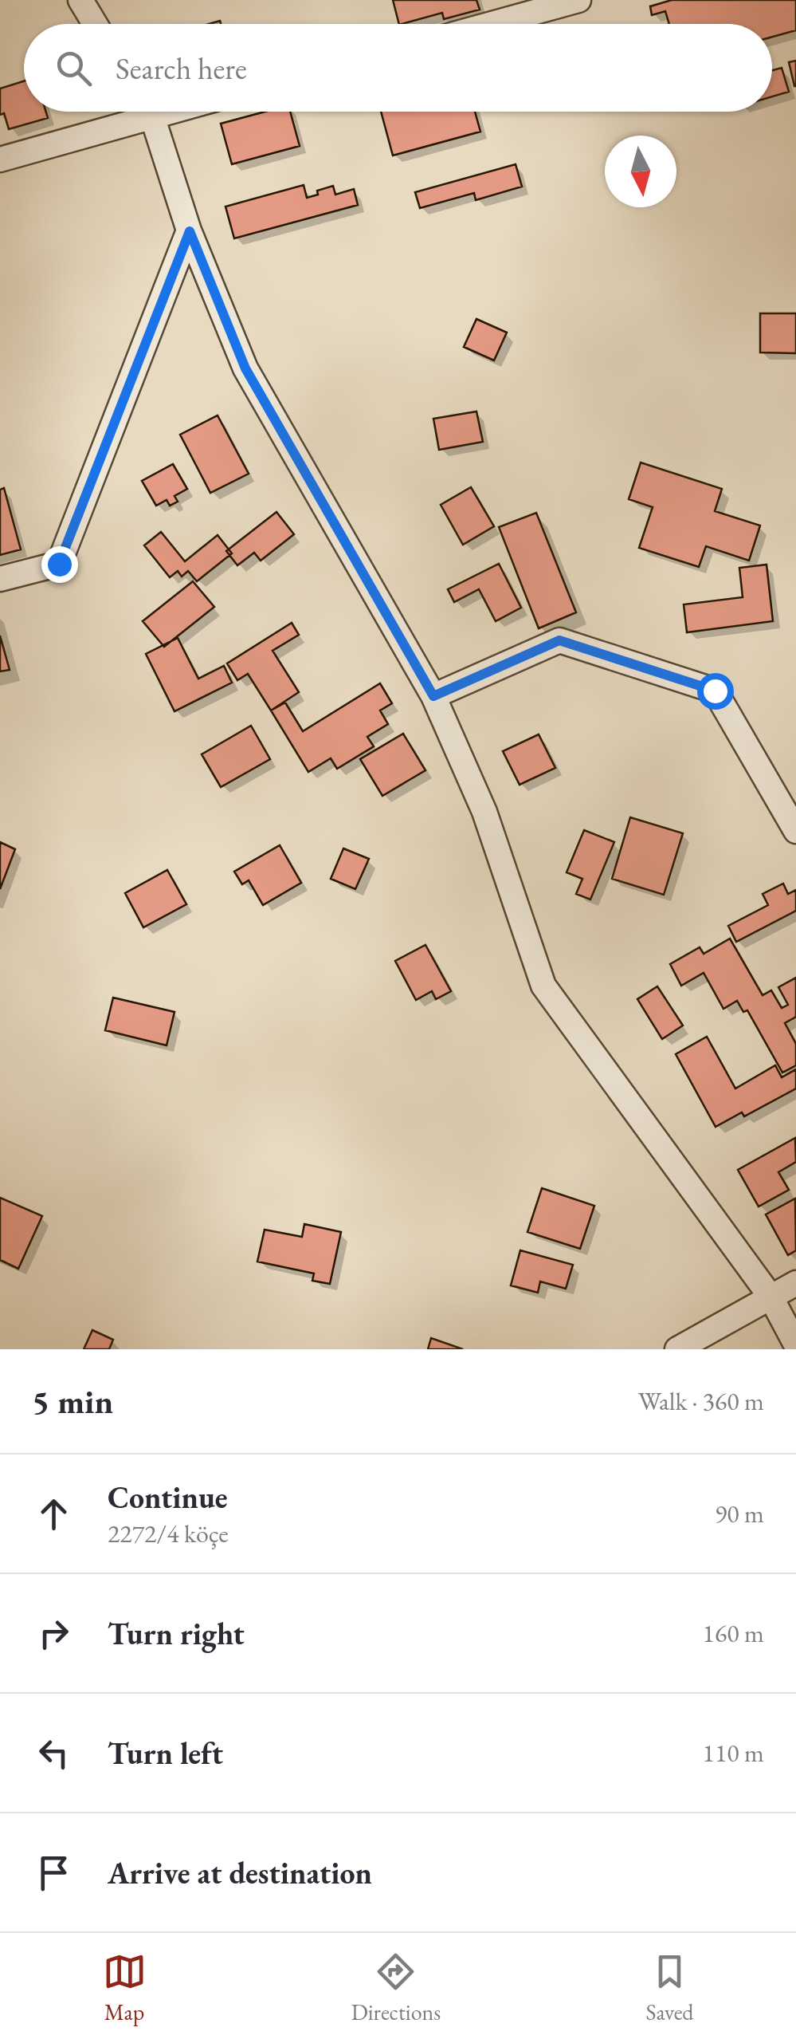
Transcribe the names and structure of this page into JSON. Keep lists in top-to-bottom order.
{
  "north": "bottom",
  "page": {
    "search": "Search here",
    "heading": ["5 min", "Walk · 360 m"],
    "list": [
      ["Continue", "2272/4 köçe", "90 m"],
      ["Turn right", "160 m"],
      ["Turn left", "110 m"],
      "Arrive at destination"
    ],
    "nav": ["Map", "Directions", "Saved"]
  }
}
